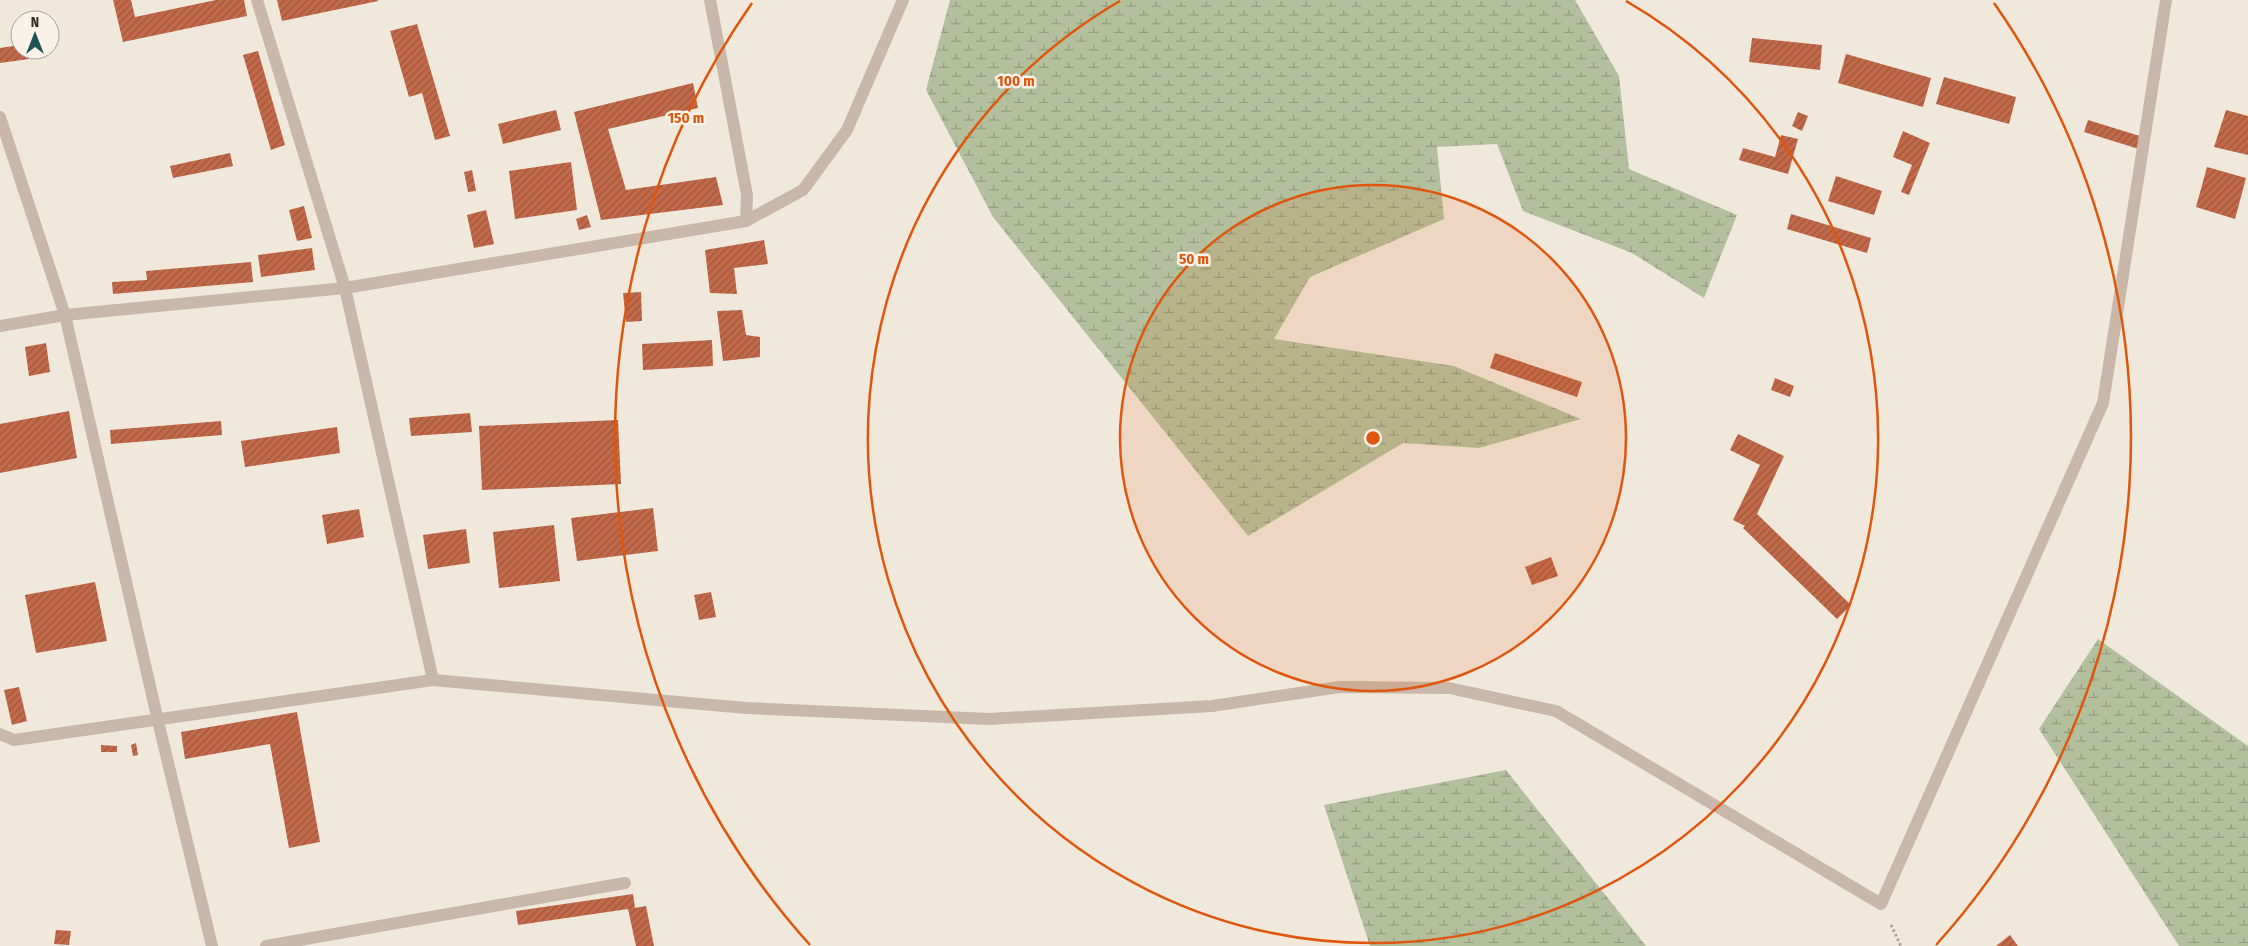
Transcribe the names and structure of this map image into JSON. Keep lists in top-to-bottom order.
{
  "north": "top",
  "rings": ["100 m", "150 m", "50 m"]
}
